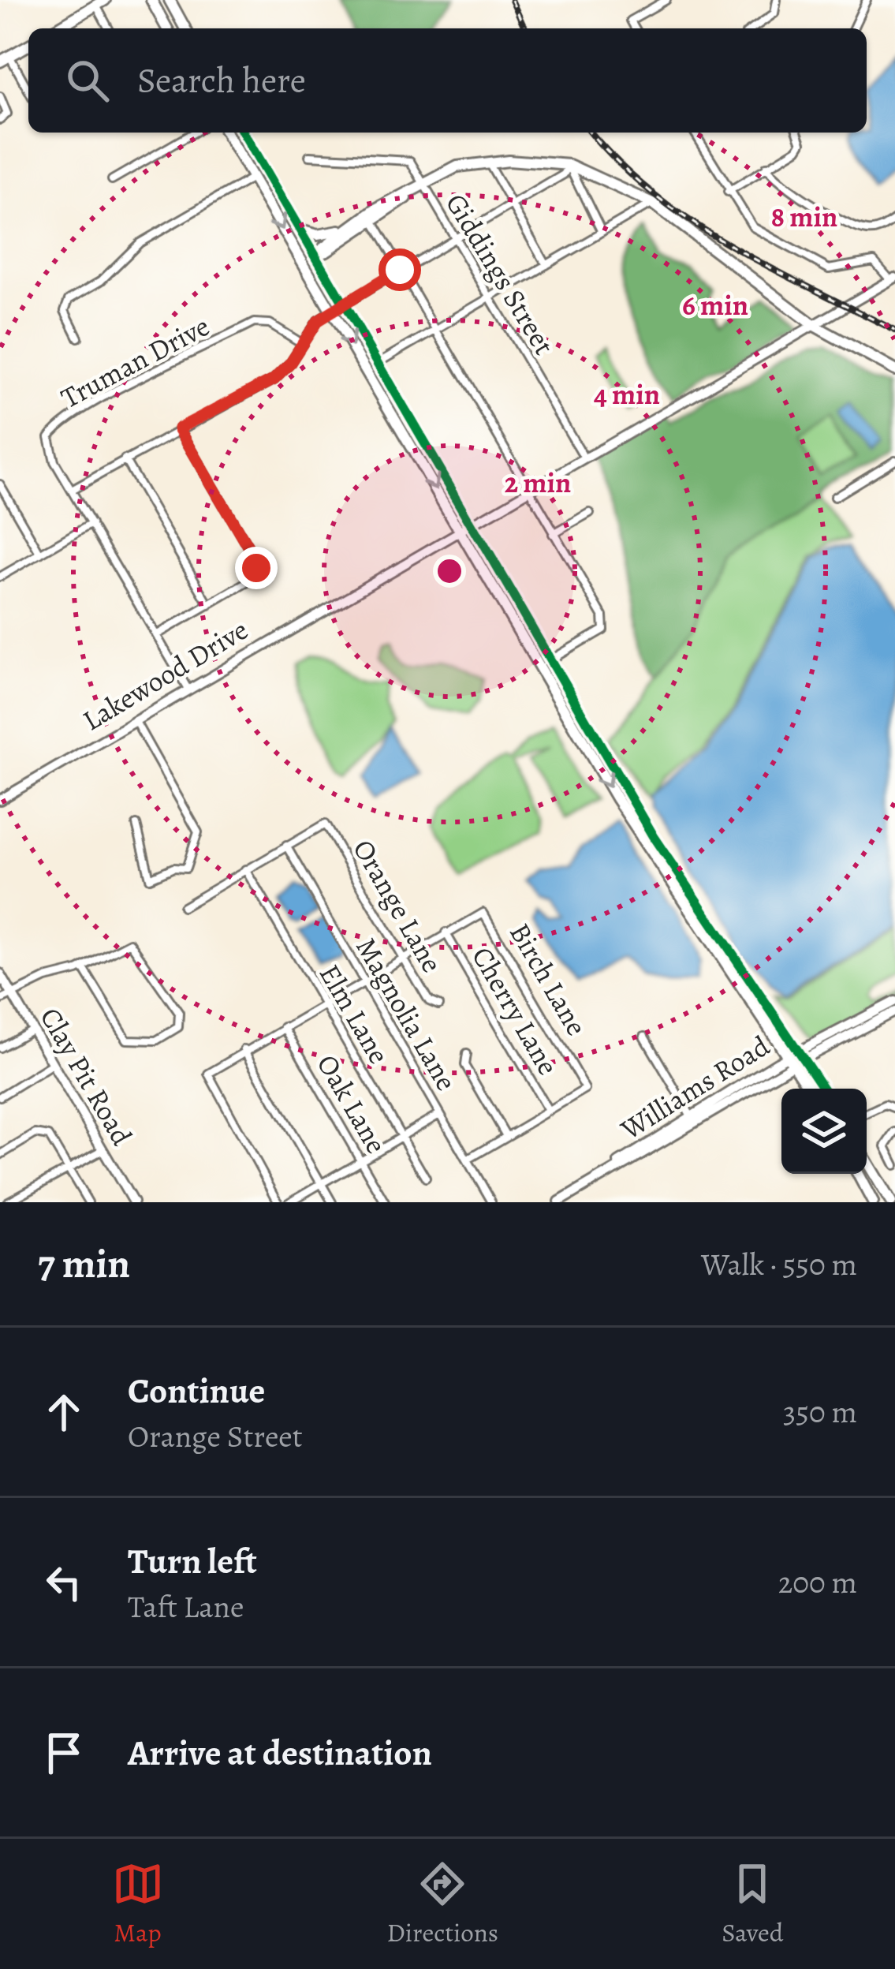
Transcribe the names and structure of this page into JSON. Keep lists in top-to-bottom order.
{
  "streets": {
    "street": [
      "Giddings Street",
      "Truman Drive",
      "Lakewood Drive",
      "Orange Lane",
      "Birch Lane",
      "Cherry Lane",
      "Elm Lane",
      "Magnolia Lane",
      "Clay Pit Road",
      "Williams Road",
      "Oak Lane"
    ]
  },
  "crossings": [
    ["Giddings Street", "Lakewood Drive"],
    ["Truman Drive", "Lakewood Drive"],
    ["Orange Lane", "Magnolia Lane"],
    ["Birch Lane", "Cherry Lane"]
  ],
  "page": {
    "search": "Search here",
    "heading": ["7 min", "Walk · 550 m"],
    "list": [
      ["Continue", "Orange Street", "350 m"],
      ["Turn left", "Taft Lane", "200 m"],
      "Arrive at destination"
    ],
    "nav": ["Map", "Directions", "Saved"]
  },
  "rings": [
    "8 min",
    "6 min",
    "4 min",
    "2 min"
  ]
}
